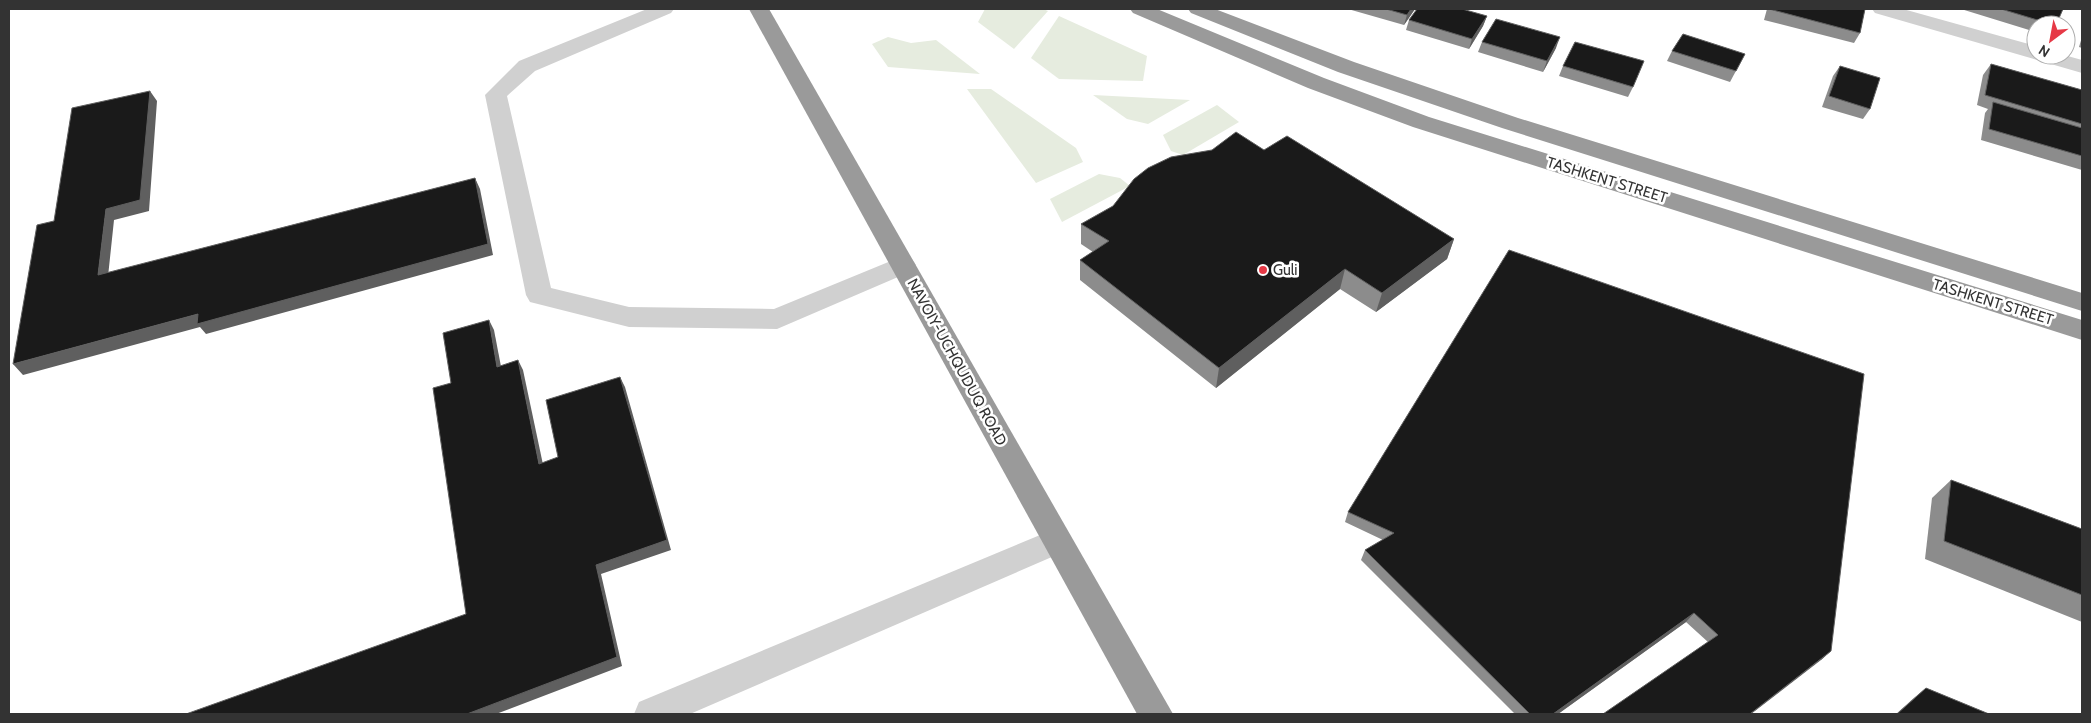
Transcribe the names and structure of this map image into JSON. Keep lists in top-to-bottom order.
{
  "streets": {
    "highway": ["TASHKENT STREET", "NAVOIY-UCHQUDUQ ROAD"]
  },
  "places": ["Guli"],
  "north": "bottom left"
}
